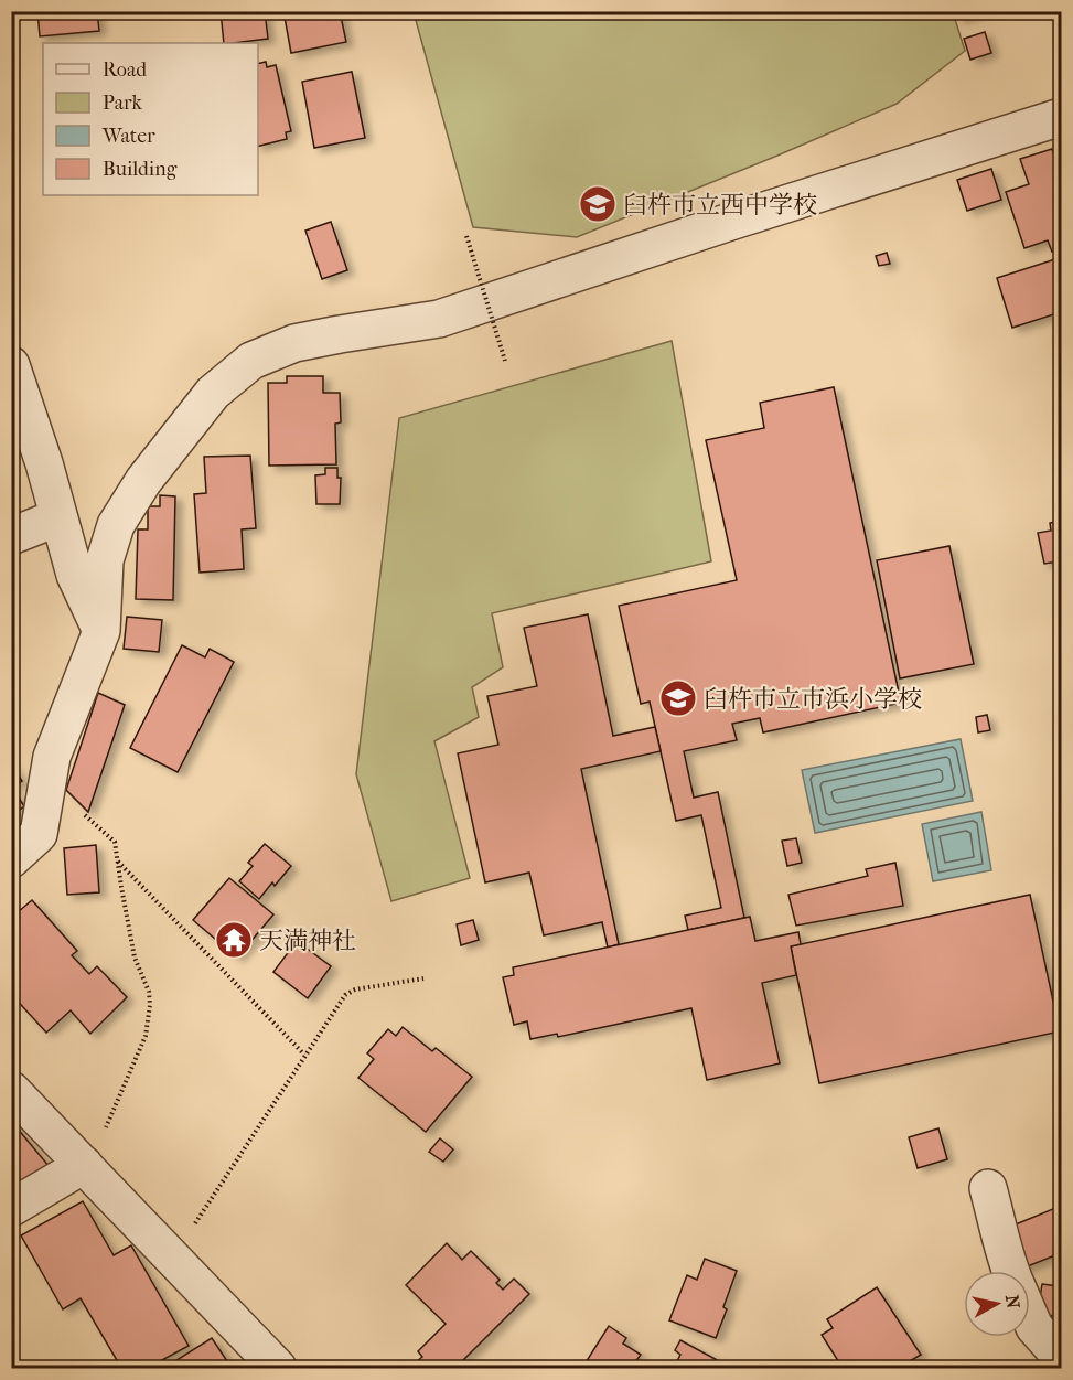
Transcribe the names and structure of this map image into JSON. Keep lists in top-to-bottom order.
{
  "places": {
    "school or university": ["臼杵市立西中学校", "臼杵市立市浜小学校"],
    "temple": ["天満神社"]
  },
  "legend": [
    "Road",
    "Park",
    "Water",
    "Building"
  ],
  "north": "right"
}
